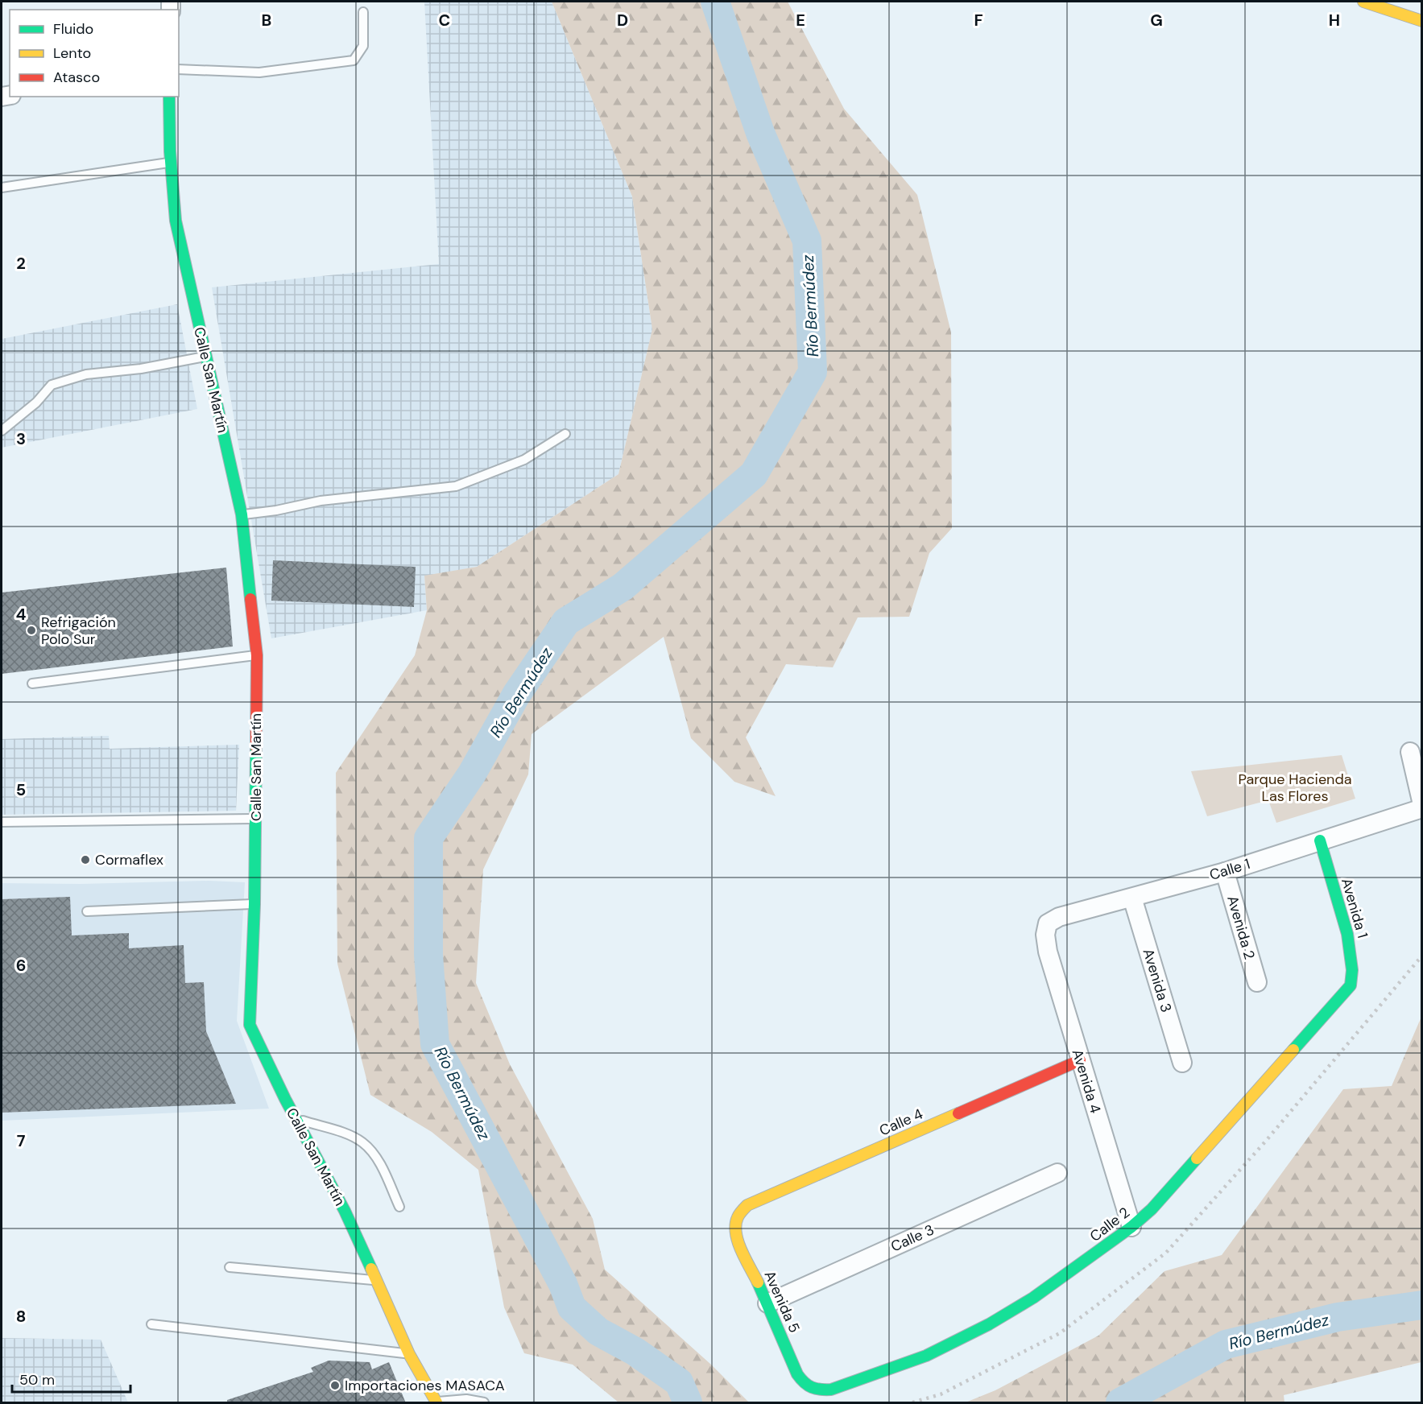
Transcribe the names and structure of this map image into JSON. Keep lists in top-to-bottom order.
{
  "streets": {
    "street": [
      "Calle San Martín",
      "Calle 1",
      "Avenida 1",
      "Avenida 2",
      "Avenida 3",
      "Avenida 4",
      "Calle 4",
      "Calle 2",
      "Calle 3",
      "Avenida 5"
    ]
  },
  "crossings": [
    ["Calle 1", "Avenida 1"],
    ["Calle 1", "Avenida 2"],
    ["Calle 1", "Avenida 3"],
    ["Calle 1", "Avenida 4"],
    ["Avenida 1", "Calle 2"],
    ["Avenida 4", "Calle 4"],
    ["Avenida 4", "Calle 2"],
    ["Calle 4", "Avenida 5"],
    ["Calle 2", "Avenida 5"],
    ["Calle 3", "Avenida 5"]
  ],
  "water": ["Río Bermúdez"],
  "parks": ["Parque Hacienda Las Flores"],
  "places": ["Refrigación Polo Sur", "Cormaflex", "Importaciones MASACA"],
  "legend": ["Fluido", "Lento", "Atasco"],
  "scale_bar": "50 m",
  "grid": {
    "columns": [
      "B",
      "C",
      "D",
      "E",
      "F",
      "G",
      "H"
    ],
    "rows": [
      "2",
      "3",
      "4",
      "5",
      "6",
      "7",
      "8"
    ]
  }
}
